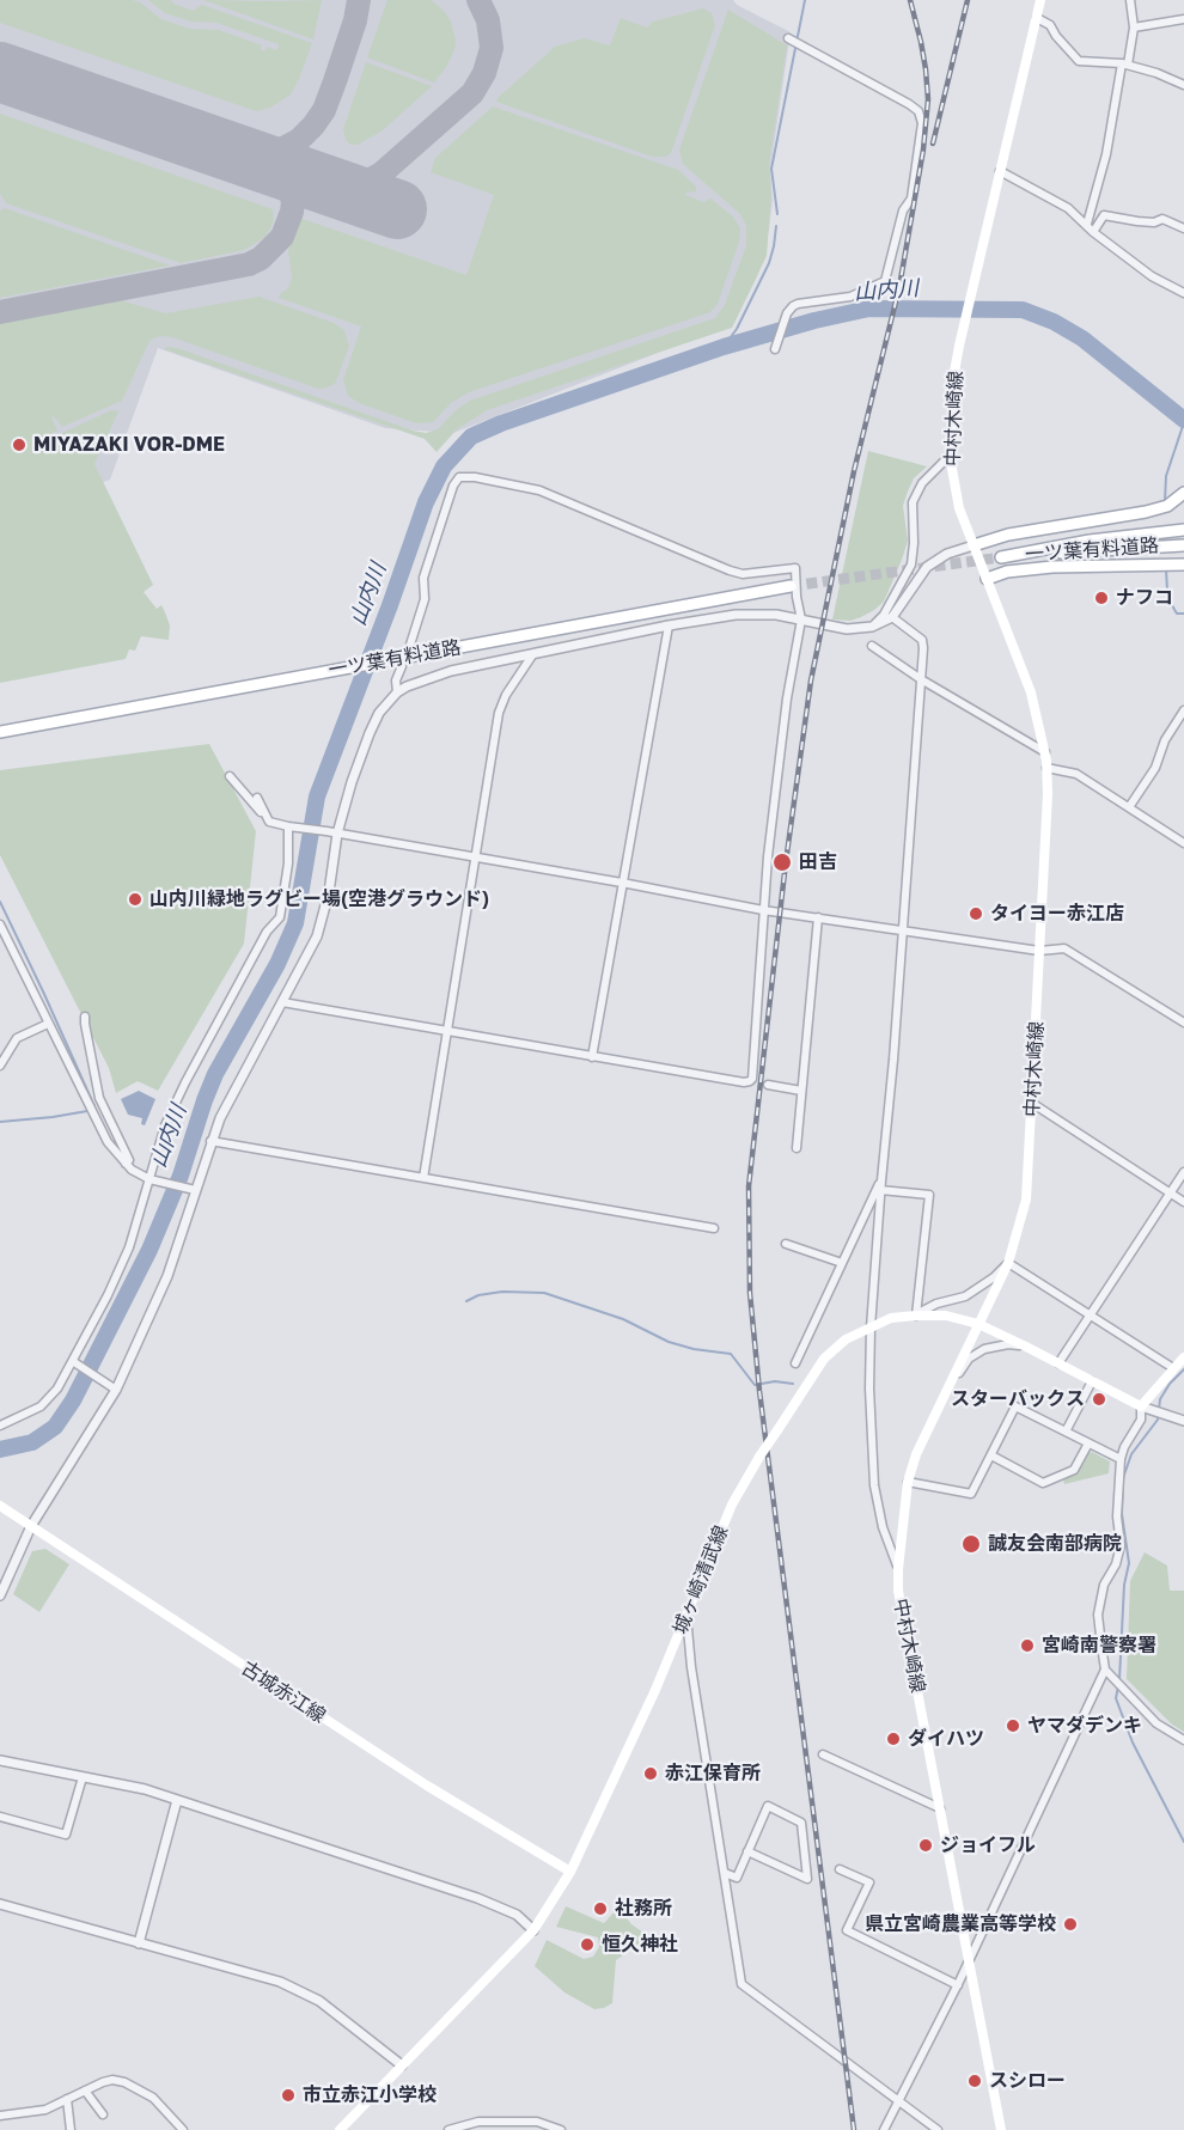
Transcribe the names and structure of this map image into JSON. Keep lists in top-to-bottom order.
{
  "streets": {
    "main road": [
      "中村木崎線",
      "一ツ葉有料道路",
      "城ヶ崎清武線",
      "古城赤江線"
    ]
  },
  "crossings": [
    ["中村木崎線", "城ヶ崎清武線"],
    ["城ヶ崎清武線", "古城赤江線"]
  ],
  "water": ["山内川"],
  "places": [
    "MIYAZAKI VOR-DME",
    "ナフコ",
    "田吉",
    "山内川緑地ラグビー場(空港グラウンド)",
    "タイヨー赤江店",
    "スターバックス",
    "誠友会南部病院",
    "宮崎南警察署",
    "ヤマダデンキ",
    "ダイハツ",
    "赤江保育所",
    "ジョイフル",
    "社務所",
    "県立宮崎農業高等学校",
    "恒久神社",
    "スシロー",
    "市立赤江小学校"
  ]
}
